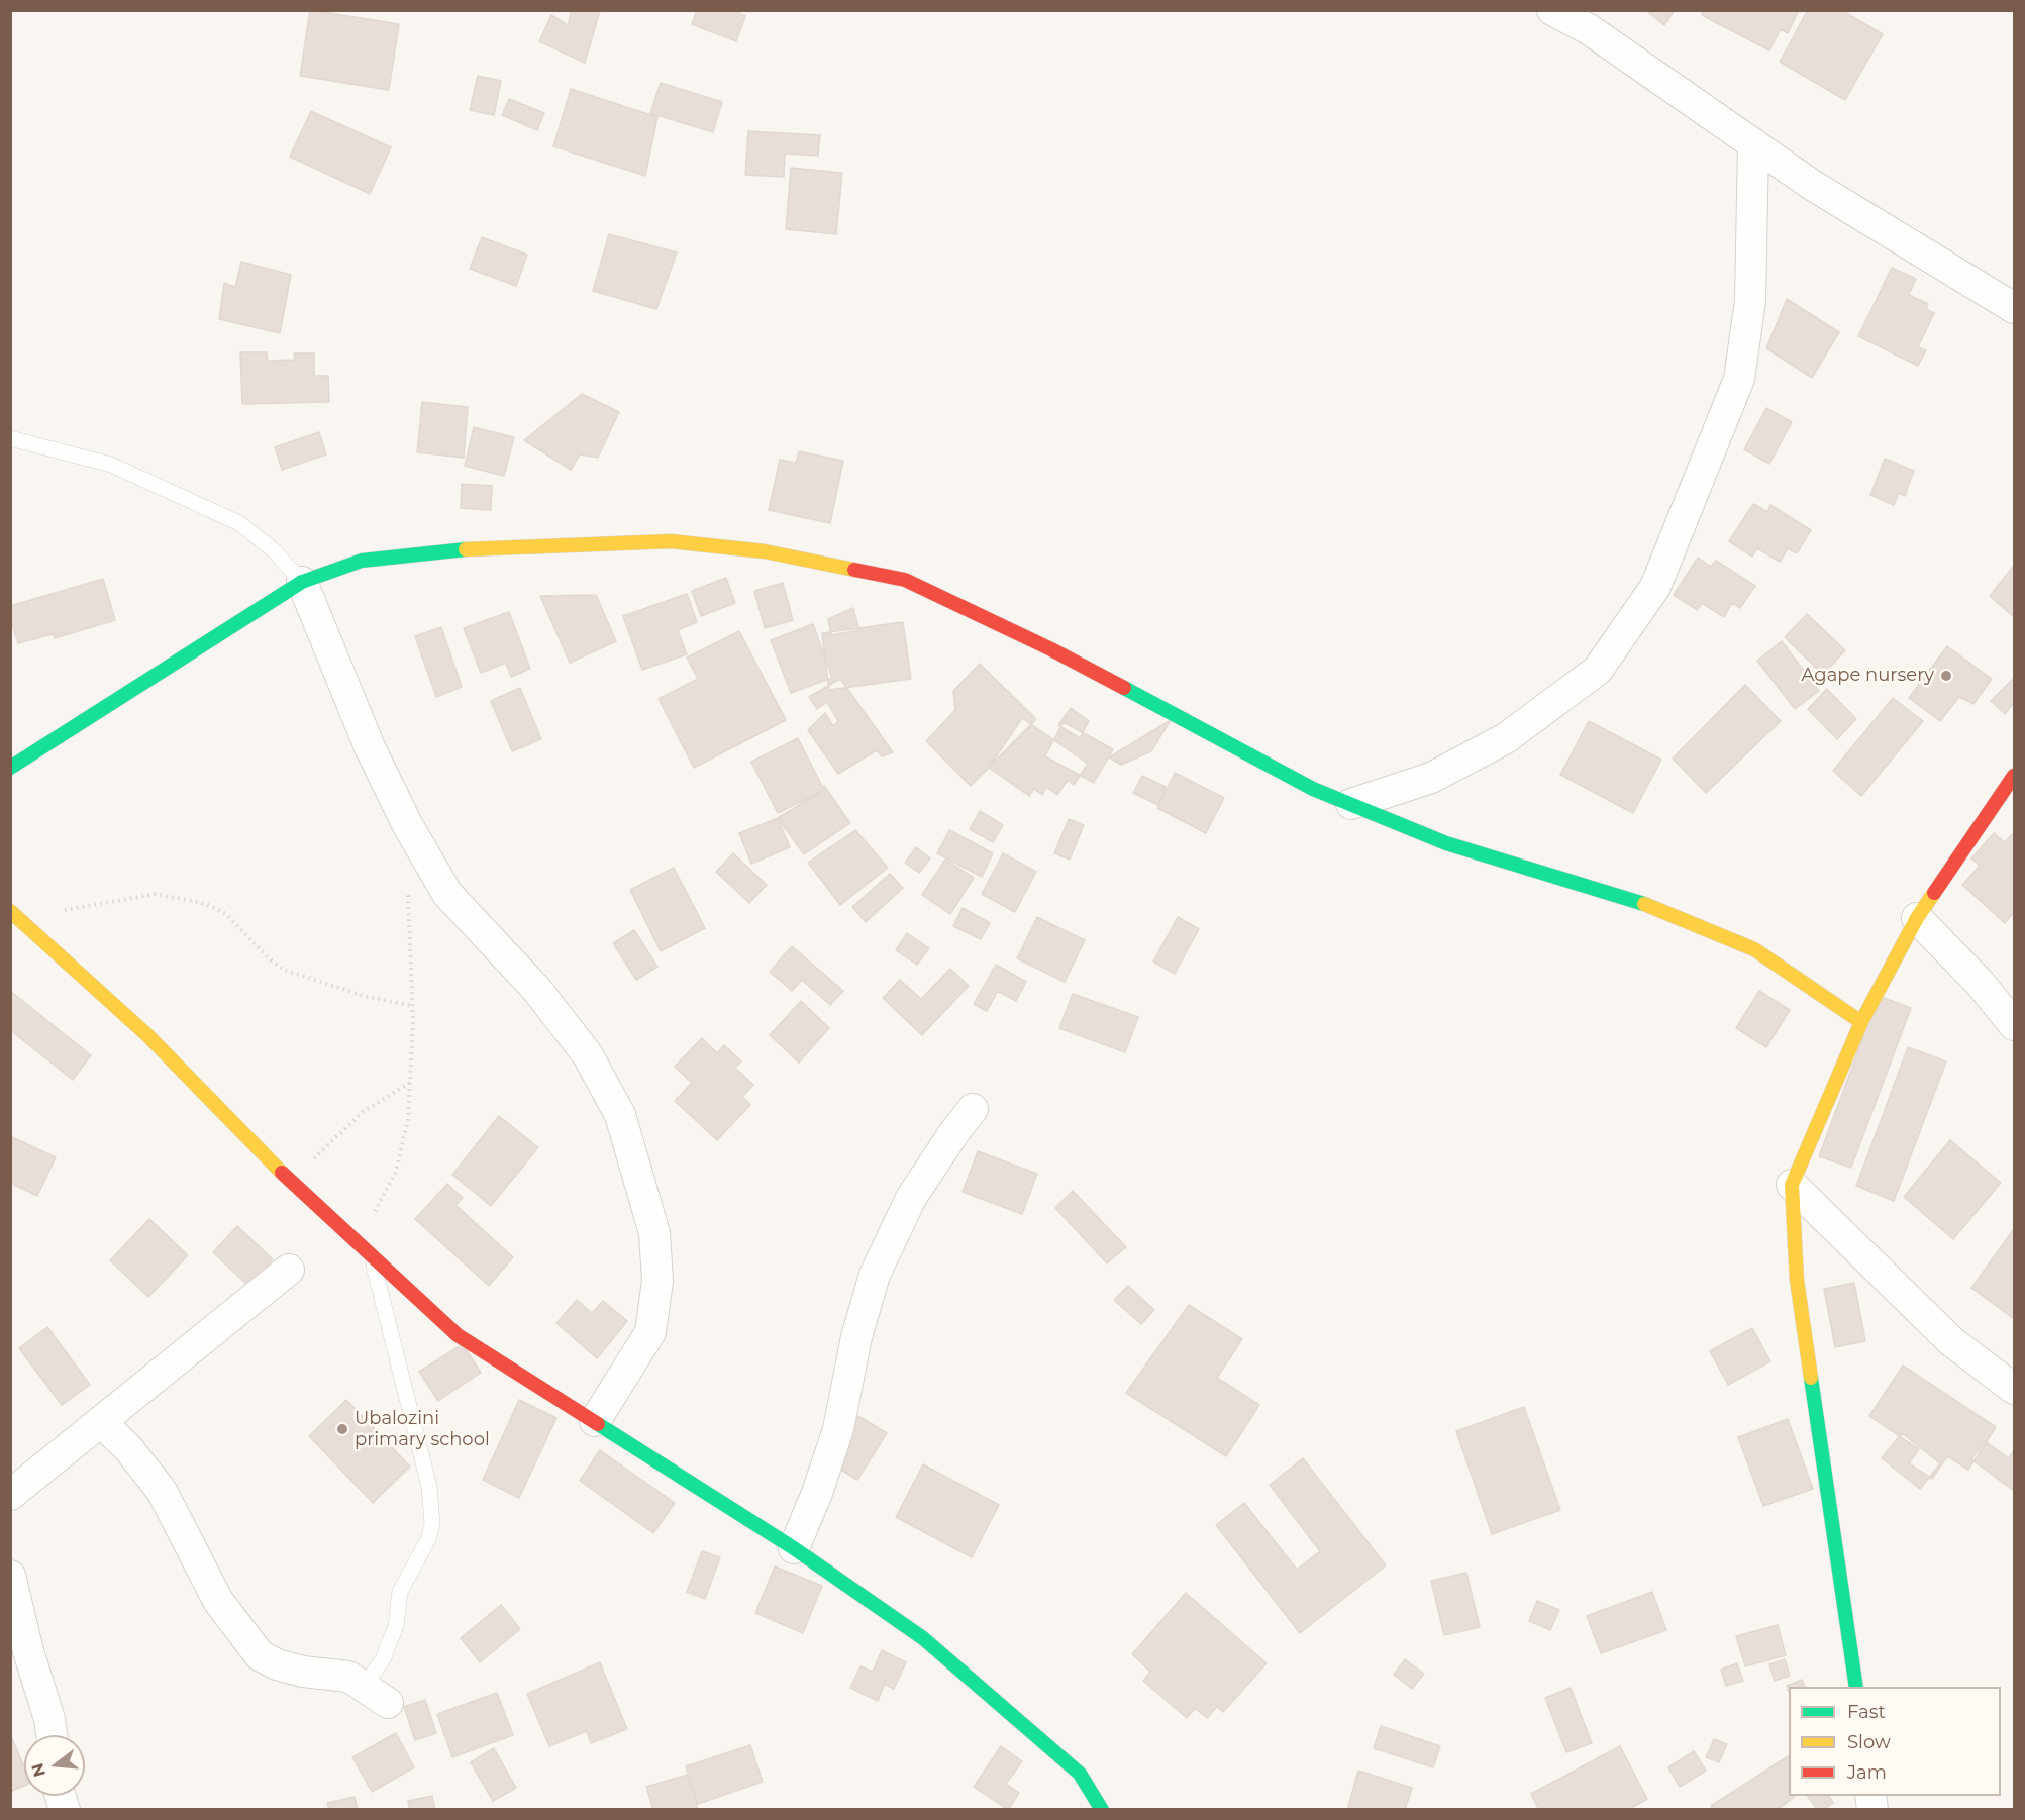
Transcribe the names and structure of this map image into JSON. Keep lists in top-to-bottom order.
{
  "places": ["Agape nursery", "Ubalozini primary school"],
  "legend": ["Fast", "Slow", "Jam"],
  "north": "left"
}
